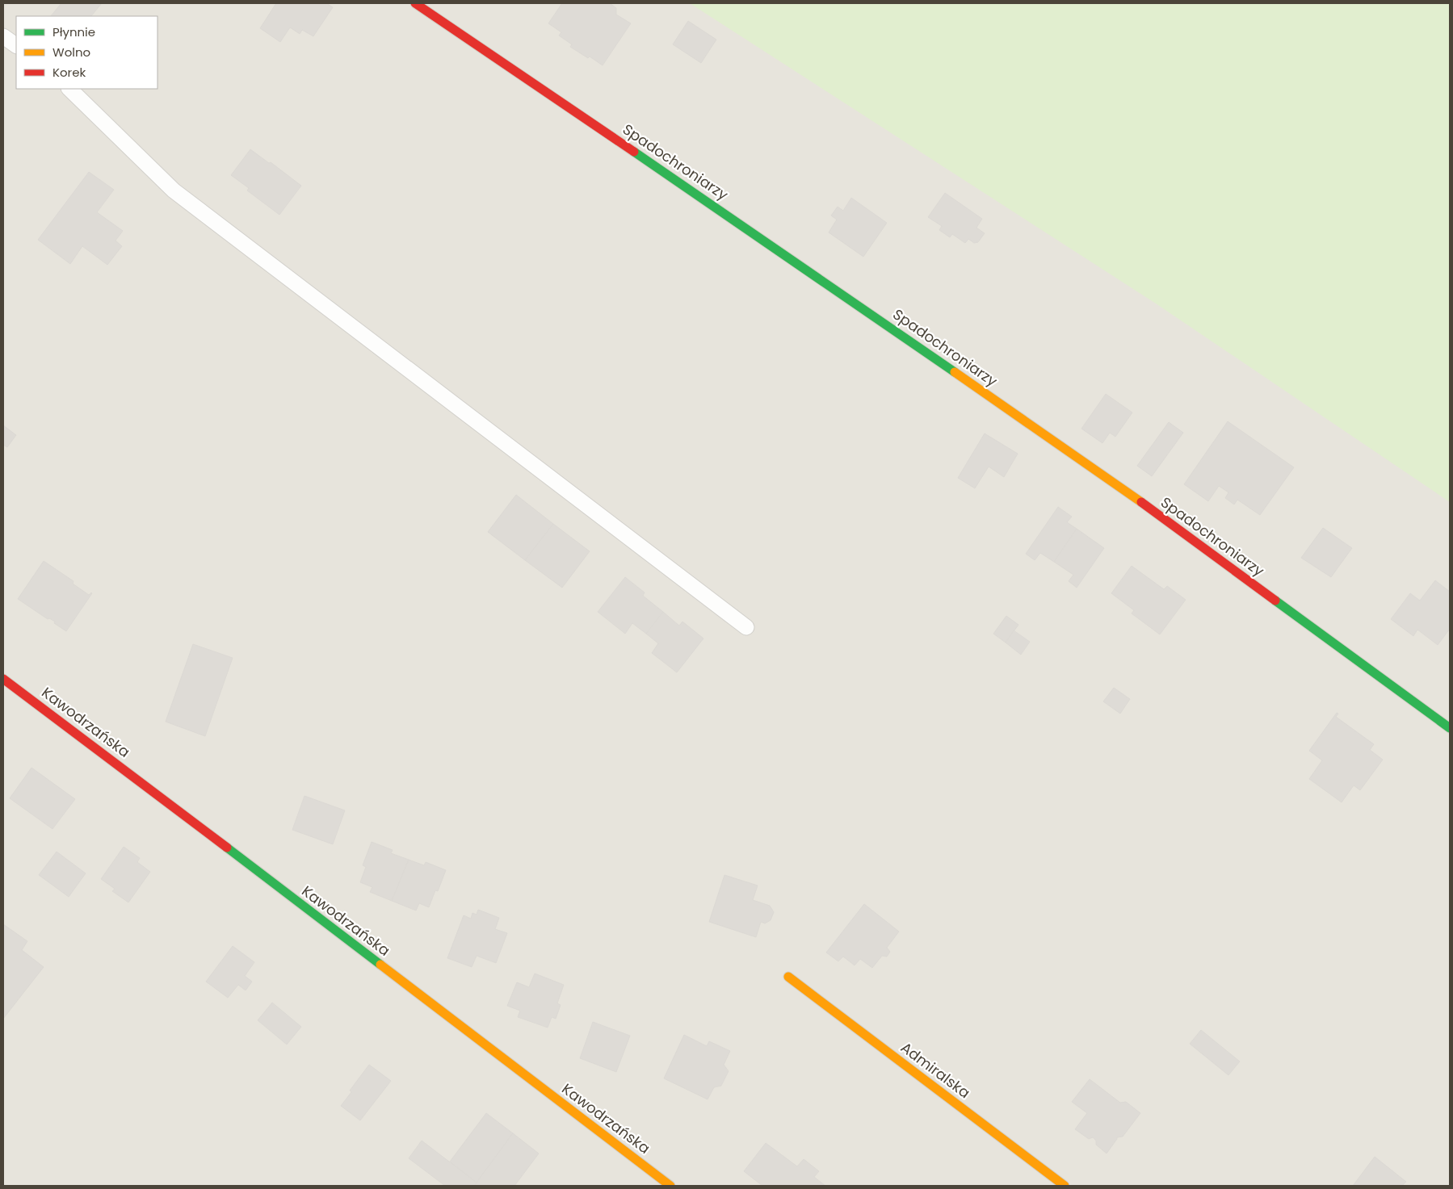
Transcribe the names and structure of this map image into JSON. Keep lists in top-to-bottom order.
{
  "streets": {
    "street": ["Spadochroniarzy", "Kawodrzańska", "Admiralska"]
  },
  "legend": ["Płynnie", "Wolno", "Korek"]
}
